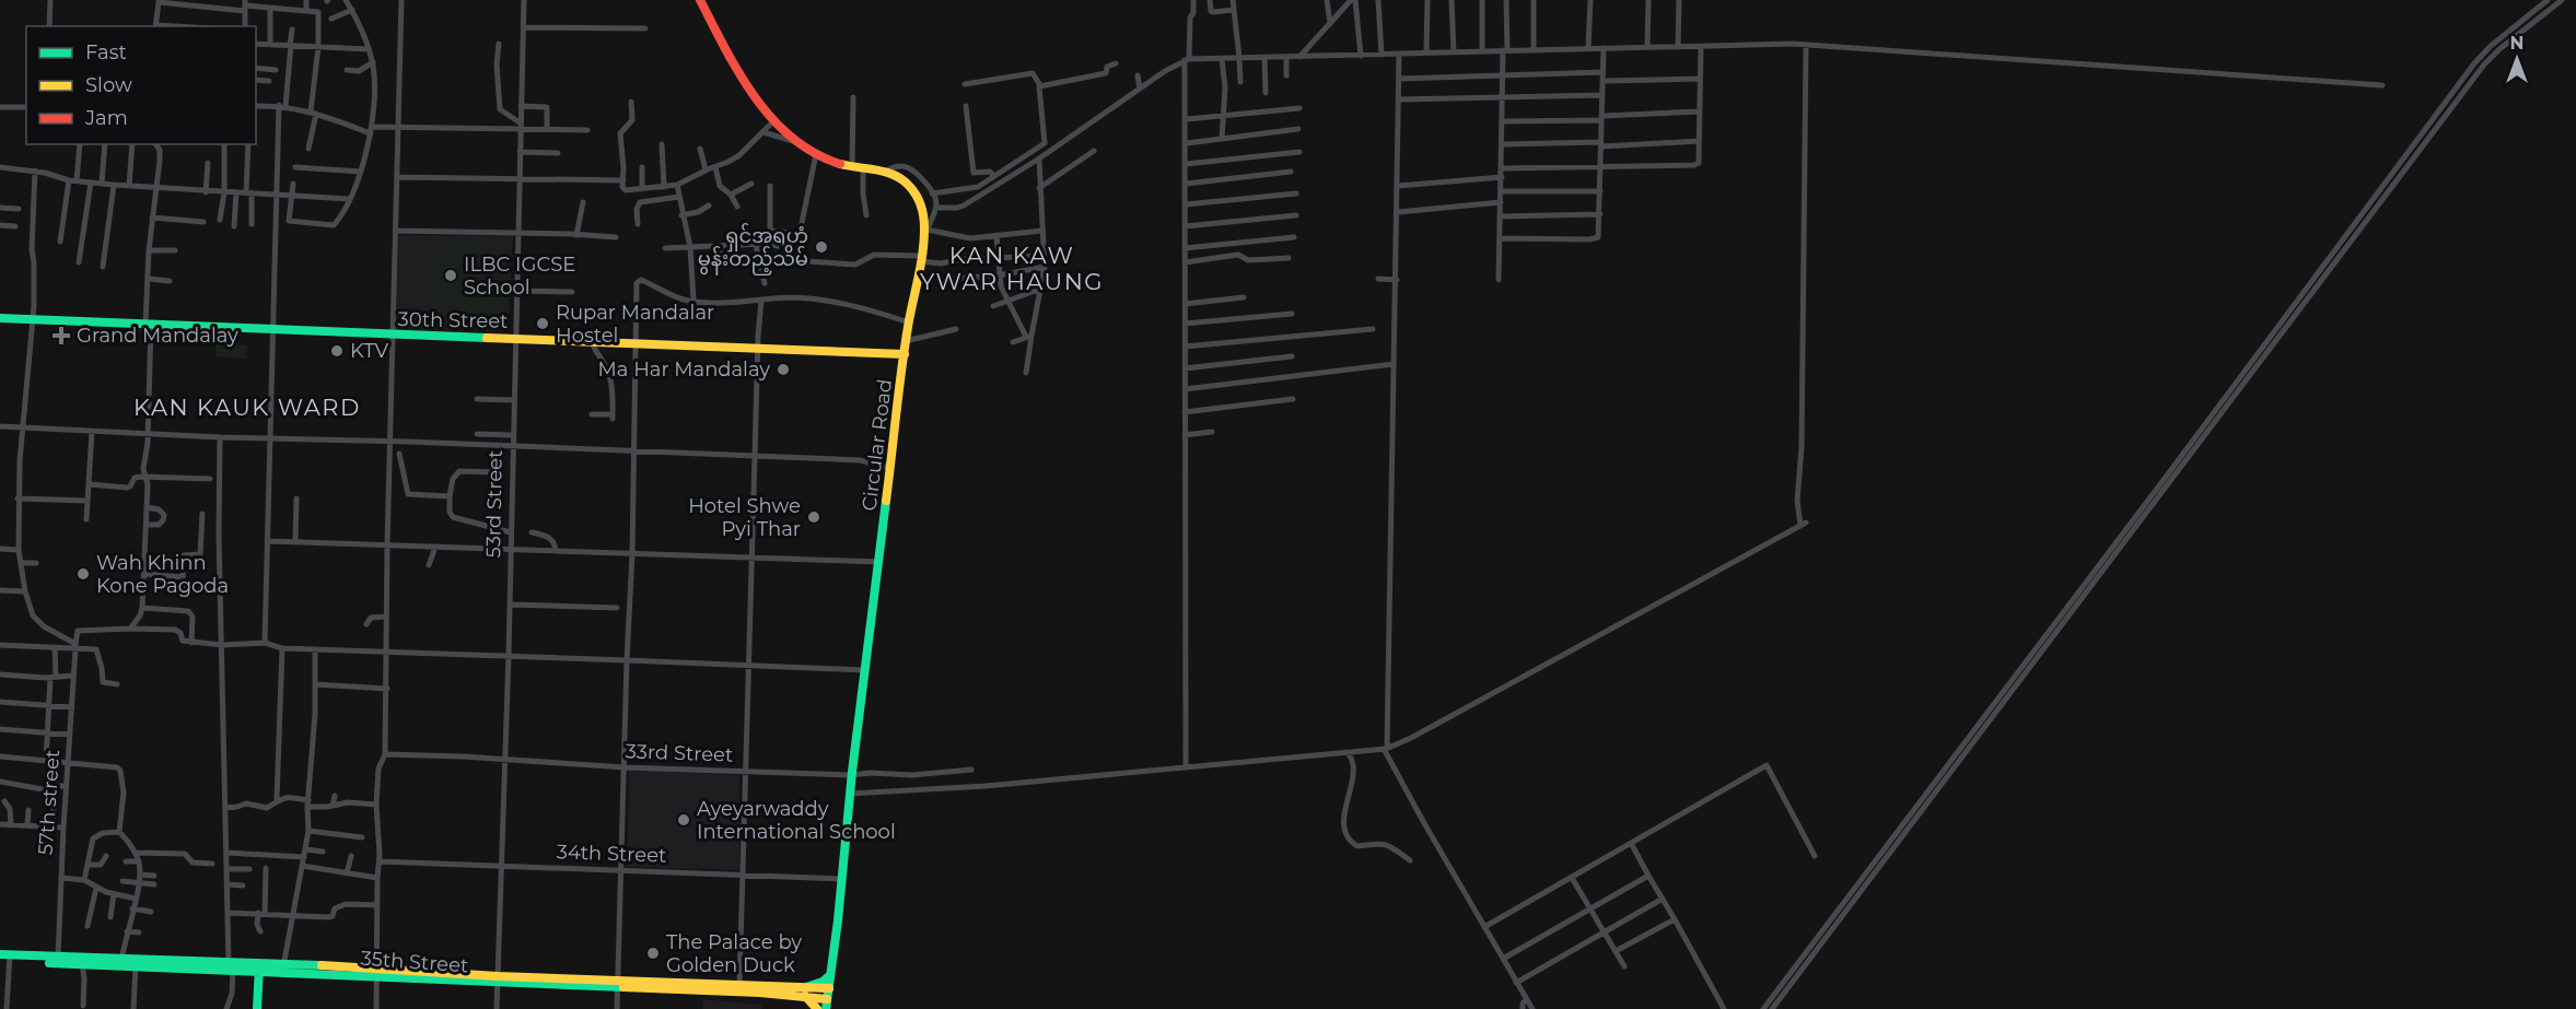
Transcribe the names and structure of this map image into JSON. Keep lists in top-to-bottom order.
{
  "streets": {
    "main road": ["30th Street", "Circular Road", "35th Street"],
    "street": [
      "53rd Street",
      "33rd Street",
      "57th street",
      "34th Street"
    ]
  },
  "crossings": [
    ["30th Street", "Circular Road"],
    ["30th Street", "53rd Street"],
    ["Circular Road", "33rd Street"],
    ["Circular Road", "34th Street"],
    ["53rd Street", "33rd Street"],
    ["53rd Street", "34th Street"],
    ["53rd Street", "35th Street"],
    ["57th street", "35th Street"]
  ],
  "districts": ["KAN KAW YWAR HAUNG", "KAN KAUK WARD"],
  "places": {
    "other": [
      "ရှင်အရဟံ မွန်းတည့်သိမ်",
      "ILBC IGCSE School",
      "Rupar Mandalar Hostel",
      "KTV",
      "Ma Har Mandalay",
      "Hotel Shwe Pyi Thar",
      "Wah Khinn Kone Pagoda",
      "Ayeyarwaddy International School",
      "The Palace by Golden Duck"
    ],
    "health": ["Grand Mandalay"]
  },
  "legend": ["Fast", "Slow", "Jam"],
  "north": "top"
}
